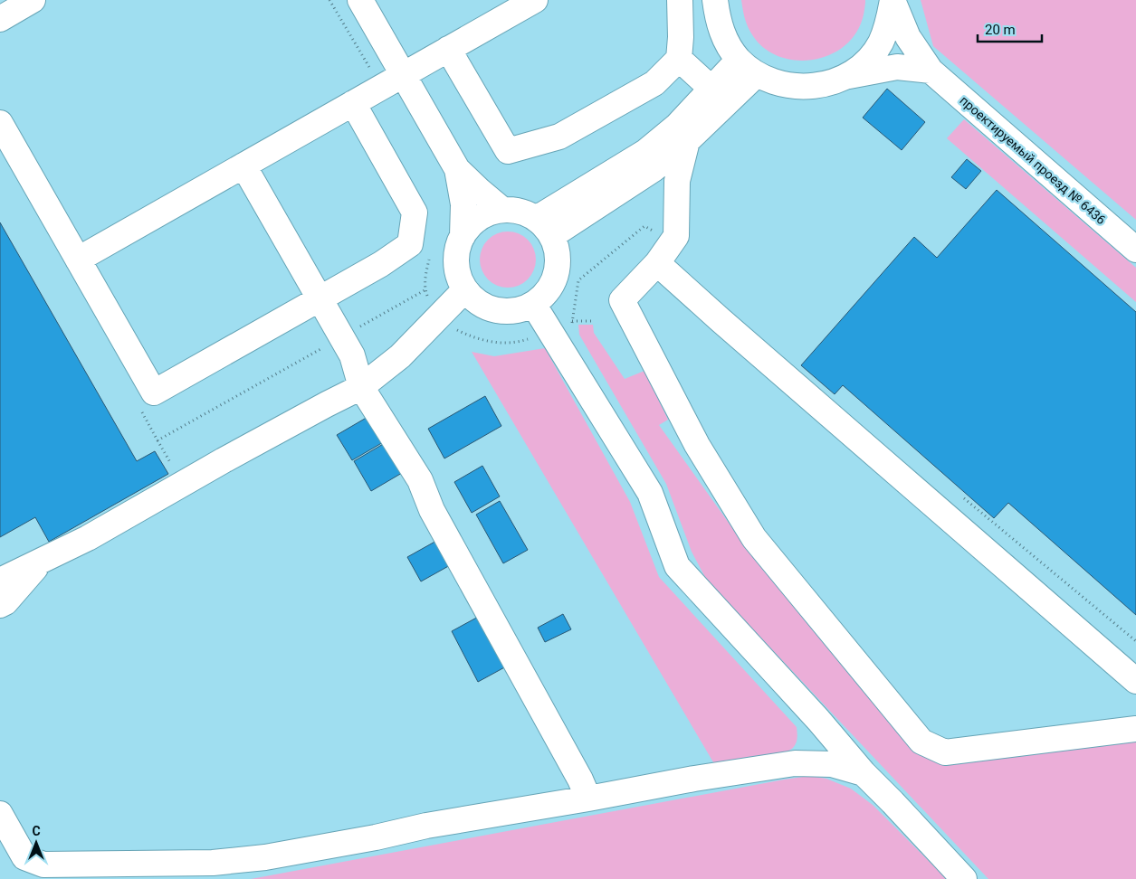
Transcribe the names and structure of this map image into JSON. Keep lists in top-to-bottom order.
{
  "streets": {
    "street": ["проектируемый проезд № 6436"]
  },
  "scale_bar": "20 m",
  "north": "top"
}
